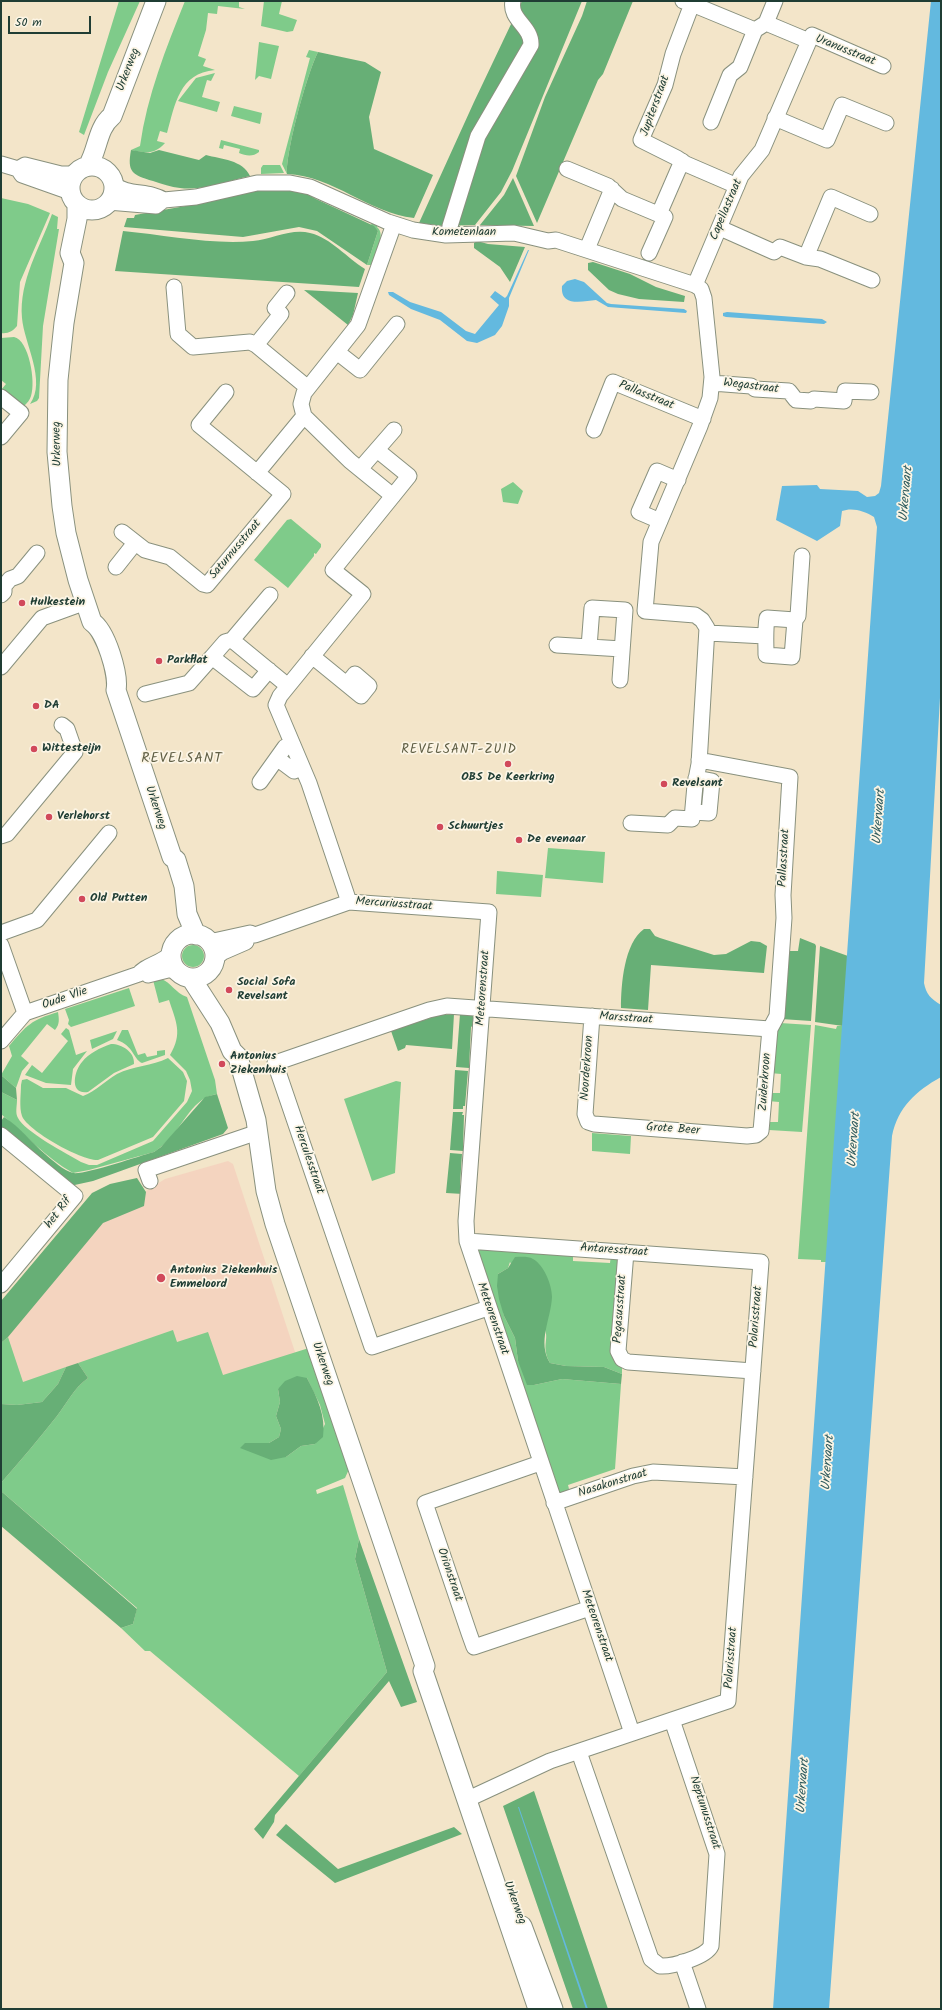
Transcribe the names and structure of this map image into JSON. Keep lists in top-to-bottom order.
{
  "streets": {
    "main road": ["Urkerweg"],
    "street": [
      "Uranusstraat",
      "Jupiterstraat",
      "Capellastraat",
      "Kometenlaan",
      "Wegastraat",
      "Pallasstraat",
      "Saturnusstraat",
      "Mercuriusstraat",
      "Meteorenstraat",
      "Oude Vlie",
      "Marsstraat",
      "Noorderkroon",
      "Zuiderkroon",
      "Grote Beer",
      "Herculesstraat",
      "het Rif",
      "Antaresstraat",
      "Pegasusstraat",
      "Polarisstraat",
      "Nasakonstraat",
      "Orionstraat",
      "Neptunusstraat"
    ]
  },
  "crossings": [
    ["Uranusstraat", "Jupiterstraat"],
    ["Uranusstraat", "Capellastraat"],
    ["Urkerweg", "Kometenlaan"],
    ["Urkerweg", "Mercuriusstraat"],
    ["Urkerweg", "Oude Vlie"],
    ["Urkerweg", "Polarisstraat"],
    ["Jupiterstraat", "Capellastraat"],
    ["Capellastraat", "Kometenlaan"],
    ["Pallasstraat", "Marsstraat"],
    ["Pallasstraat", "Zuiderkroon"],
    ["Mercuriusstraat", "Meteorenstraat"],
    ["Mercuriusstraat", "Oude Vlie"],
    ["Meteorenstraat", "Marsstraat"],
    ["Meteorenstraat", "Herculesstraat"],
    ["Meteorenstraat", "Antaresstraat"],
    ["Meteorenstraat", "Polarisstraat"],
    ["Meteorenstraat", "Nasakonstraat"],
    ["Meteorenstraat", "Orionstraat"],
    ["Marsstraat", "Noorderkroon"],
    ["Marsstraat", "Zuiderkroon"],
    ["Marsstraat", "Herculesstraat"],
    ["Noorderkroon", "Grote Beer"],
    ["Zuiderkroon", "Grote Beer"],
    ["Antaresstraat", "Pegasusstraat"],
    ["Antaresstraat", "Polarisstraat"],
    ["Pegasusstraat", "Polarisstraat"],
    ["Polarisstraat", "Nasakonstraat"],
    ["Polarisstraat", "Neptunusstraat"]
  ],
  "districts": ["REVELSANT-ZUID", "REVELSANT"],
  "water": ["Urkervaart"],
  "places": [
    "Hulkestein",
    "Parkflat",
    "DA",
    "Wittesteijn",
    "OBS De Keerkring",
    "Revelsant",
    "Verlehorst",
    "Schuurtjes",
    "De evenaar",
    "Old Putten",
    "Social Sofa Revelsant",
    "Antonius Ziekenhuis",
    "Antonius Ziekenhuis Emmeloord"
  ],
  "scale_bar": "50 m"
}
